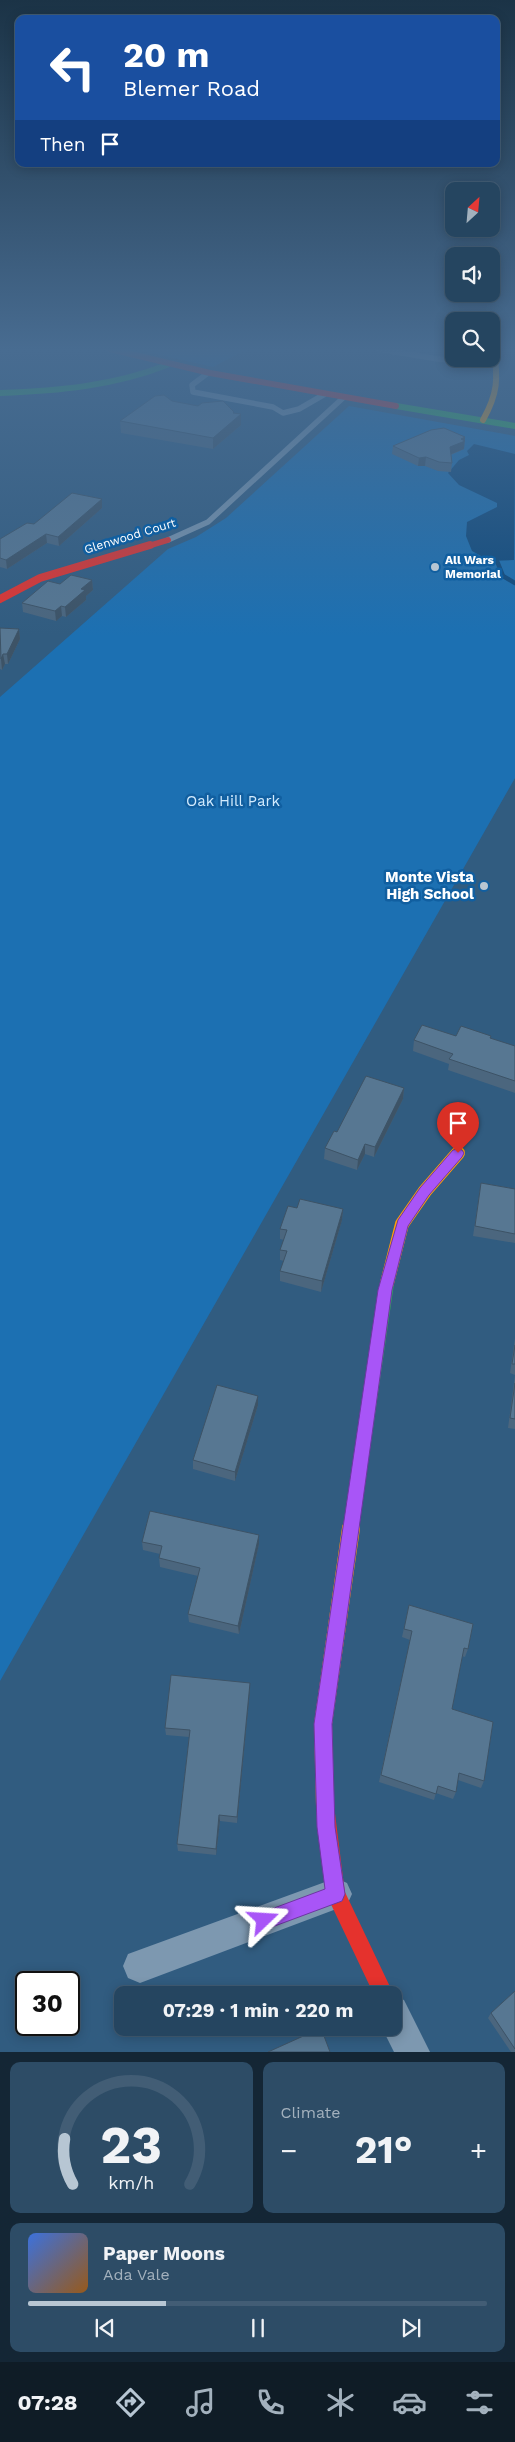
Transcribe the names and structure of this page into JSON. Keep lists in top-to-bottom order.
{
  "streets": {
    "street": ["Glenwood Court"]
  },
  "parks": ["Oak Hill Park"],
  "places": ["All Wars Memorial", "Monte Vista High School"],
  "north": "top right",
  "page": {
    "turn": ["20 m", "Blemer Road"],
    "then": "Then",
    "limit": "30",
    "trip": "07:29 · 1 min · 220 m",
    "tile": "Climate",
    "heat": ["−", "21°", "+"],
    "song": ["Paper Moons", "Ada Vale"],
    "tabs": "07:28",
    "gauge": ["23", "km/h"]
  }
}
